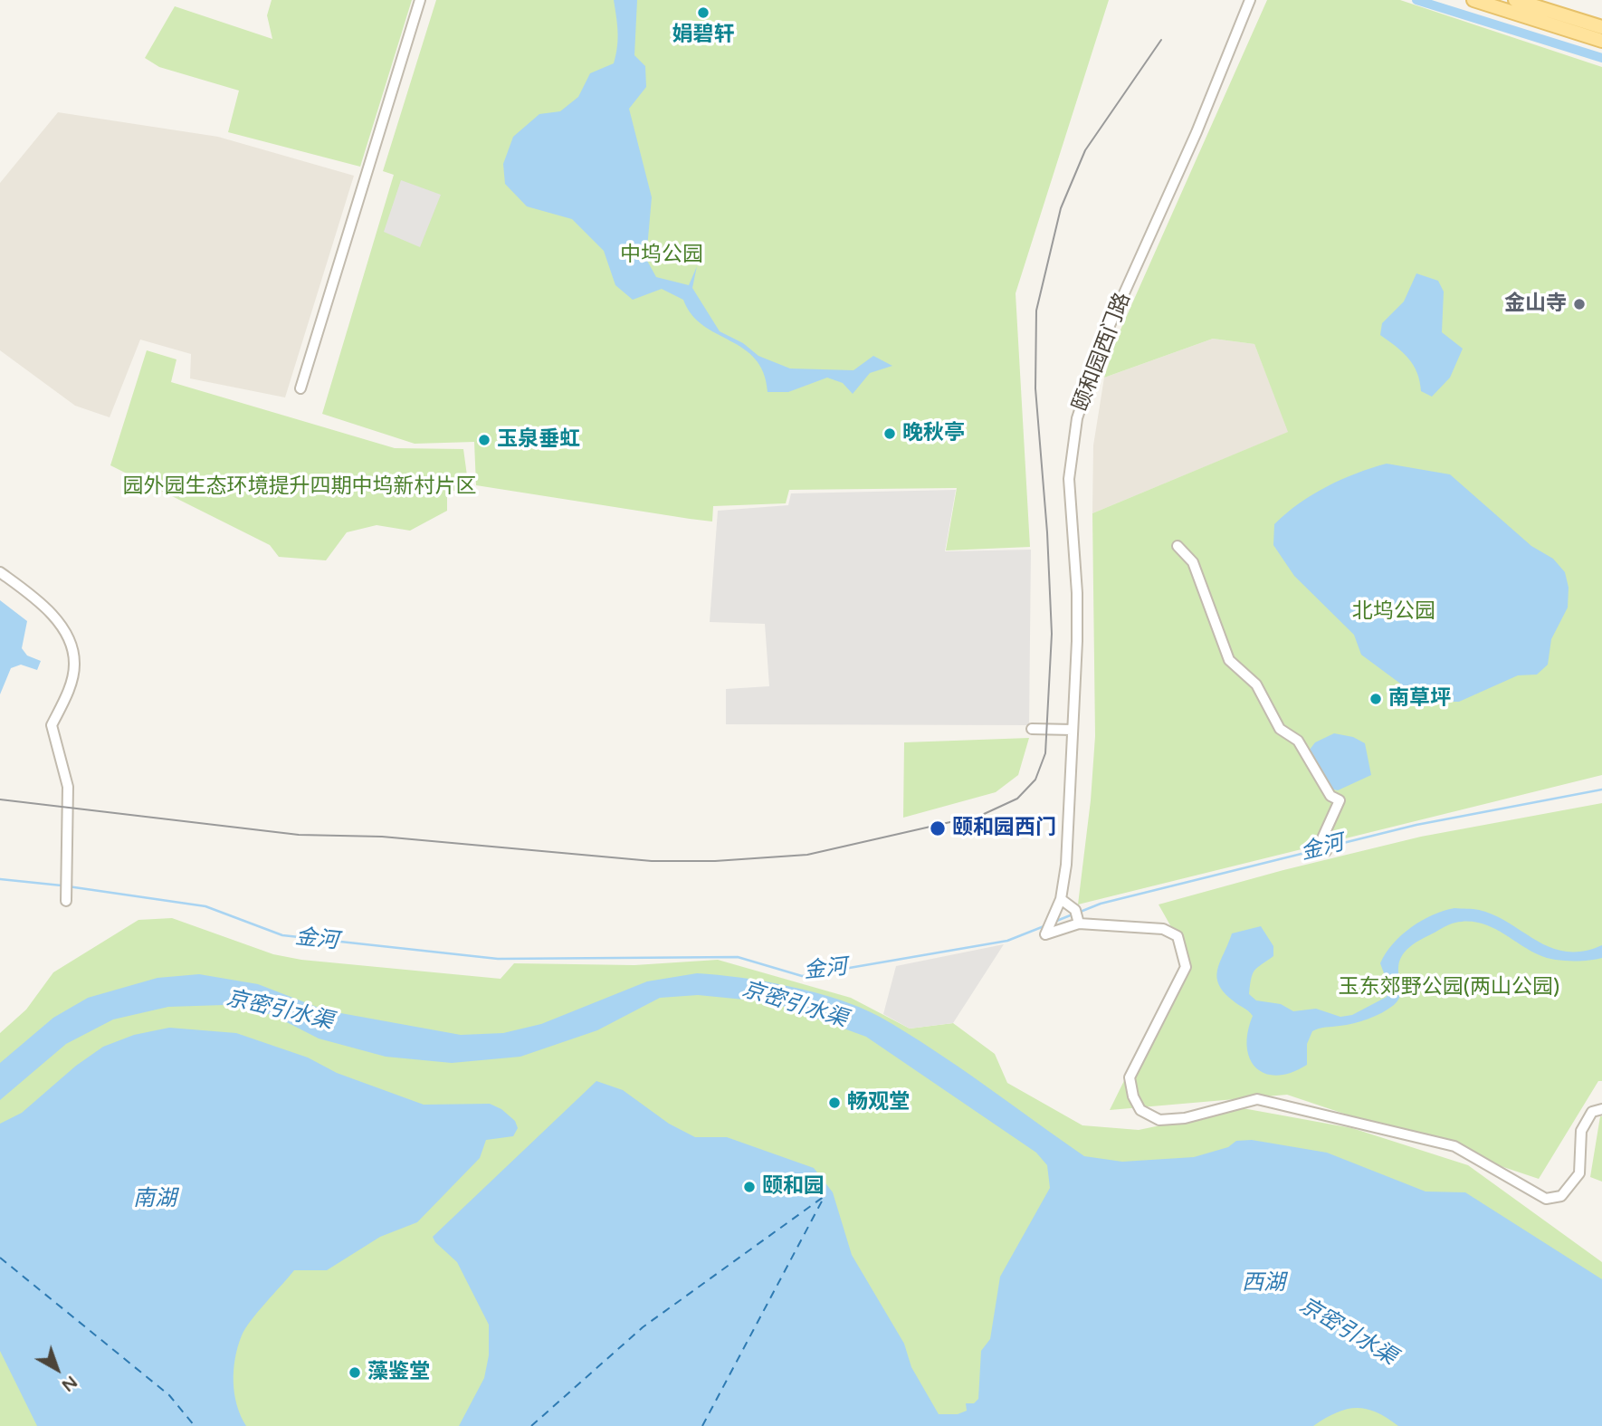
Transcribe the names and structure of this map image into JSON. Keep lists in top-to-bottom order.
{
  "streets": {
    "street": ["颐和园西门路"]
  },
  "water": [
    "金河",
    "京密引水渠",
    "南湖",
    "西湖"
  ],
  "parks": [
    "中坞公园",
    "园外园生态环境提升四期中坞新村片区",
    "北坞公园",
    "玉东郊野公园(两山公园)"
  ],
  "places": [
    "娟碧轩",
    "金山寺",
    "晚秋亭",
    "玉泉垂虹",
    "南草坪",
    "颐和园西门",
    "畅观堂",
    "颐和园",
    "藻鉴堂"
  ],
  "north": "bottom right"
}
